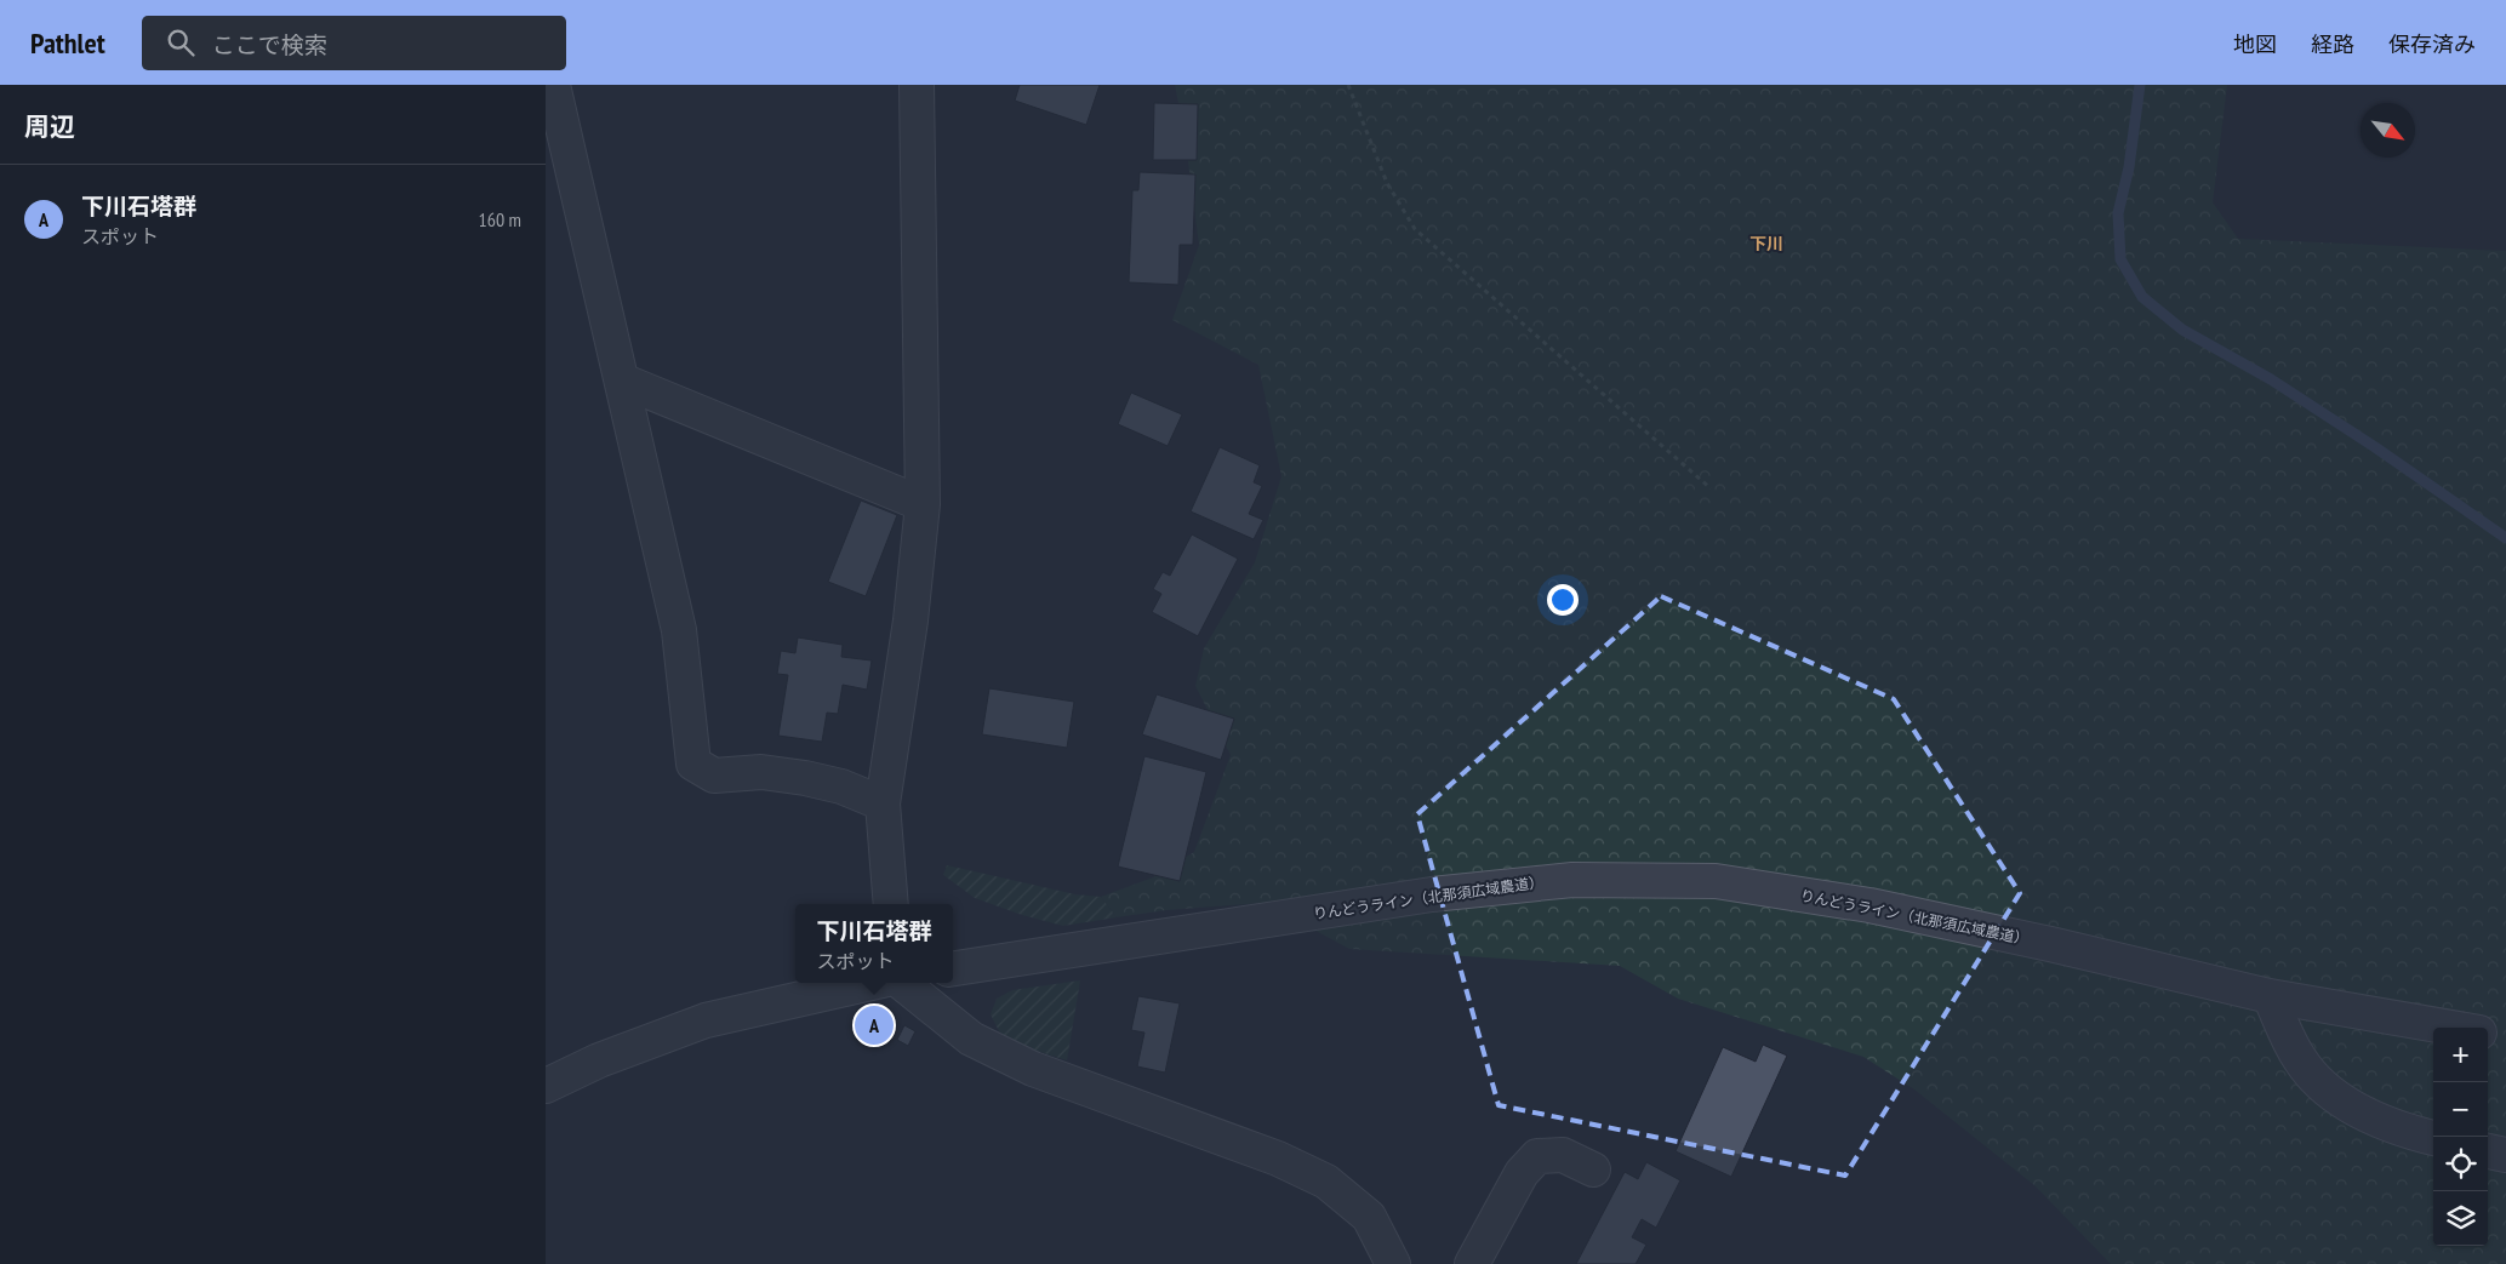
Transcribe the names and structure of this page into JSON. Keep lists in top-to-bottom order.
{
  "streets": {
    "street": ["りんどうライン（北那須広域農道）"]
  },
  "districts": ["下川"],
  "north": "bottom right",
  "page": {
    "header": "Pathlet",
    "search": "ここで検索",
    "nav": ["地図", "経路", "保存済み"],
    "heading": "周辺",
    "list": [
      {
        "mark": "A",
        "name": "下川石塔群",
        "note": "スポット",
        "value": "160 m"
      }
    ],
    "popup": ["下川石塔群", "スポット"],
    "pins": "A",
    "map_buttons": ["+", "−"]
  }
}
